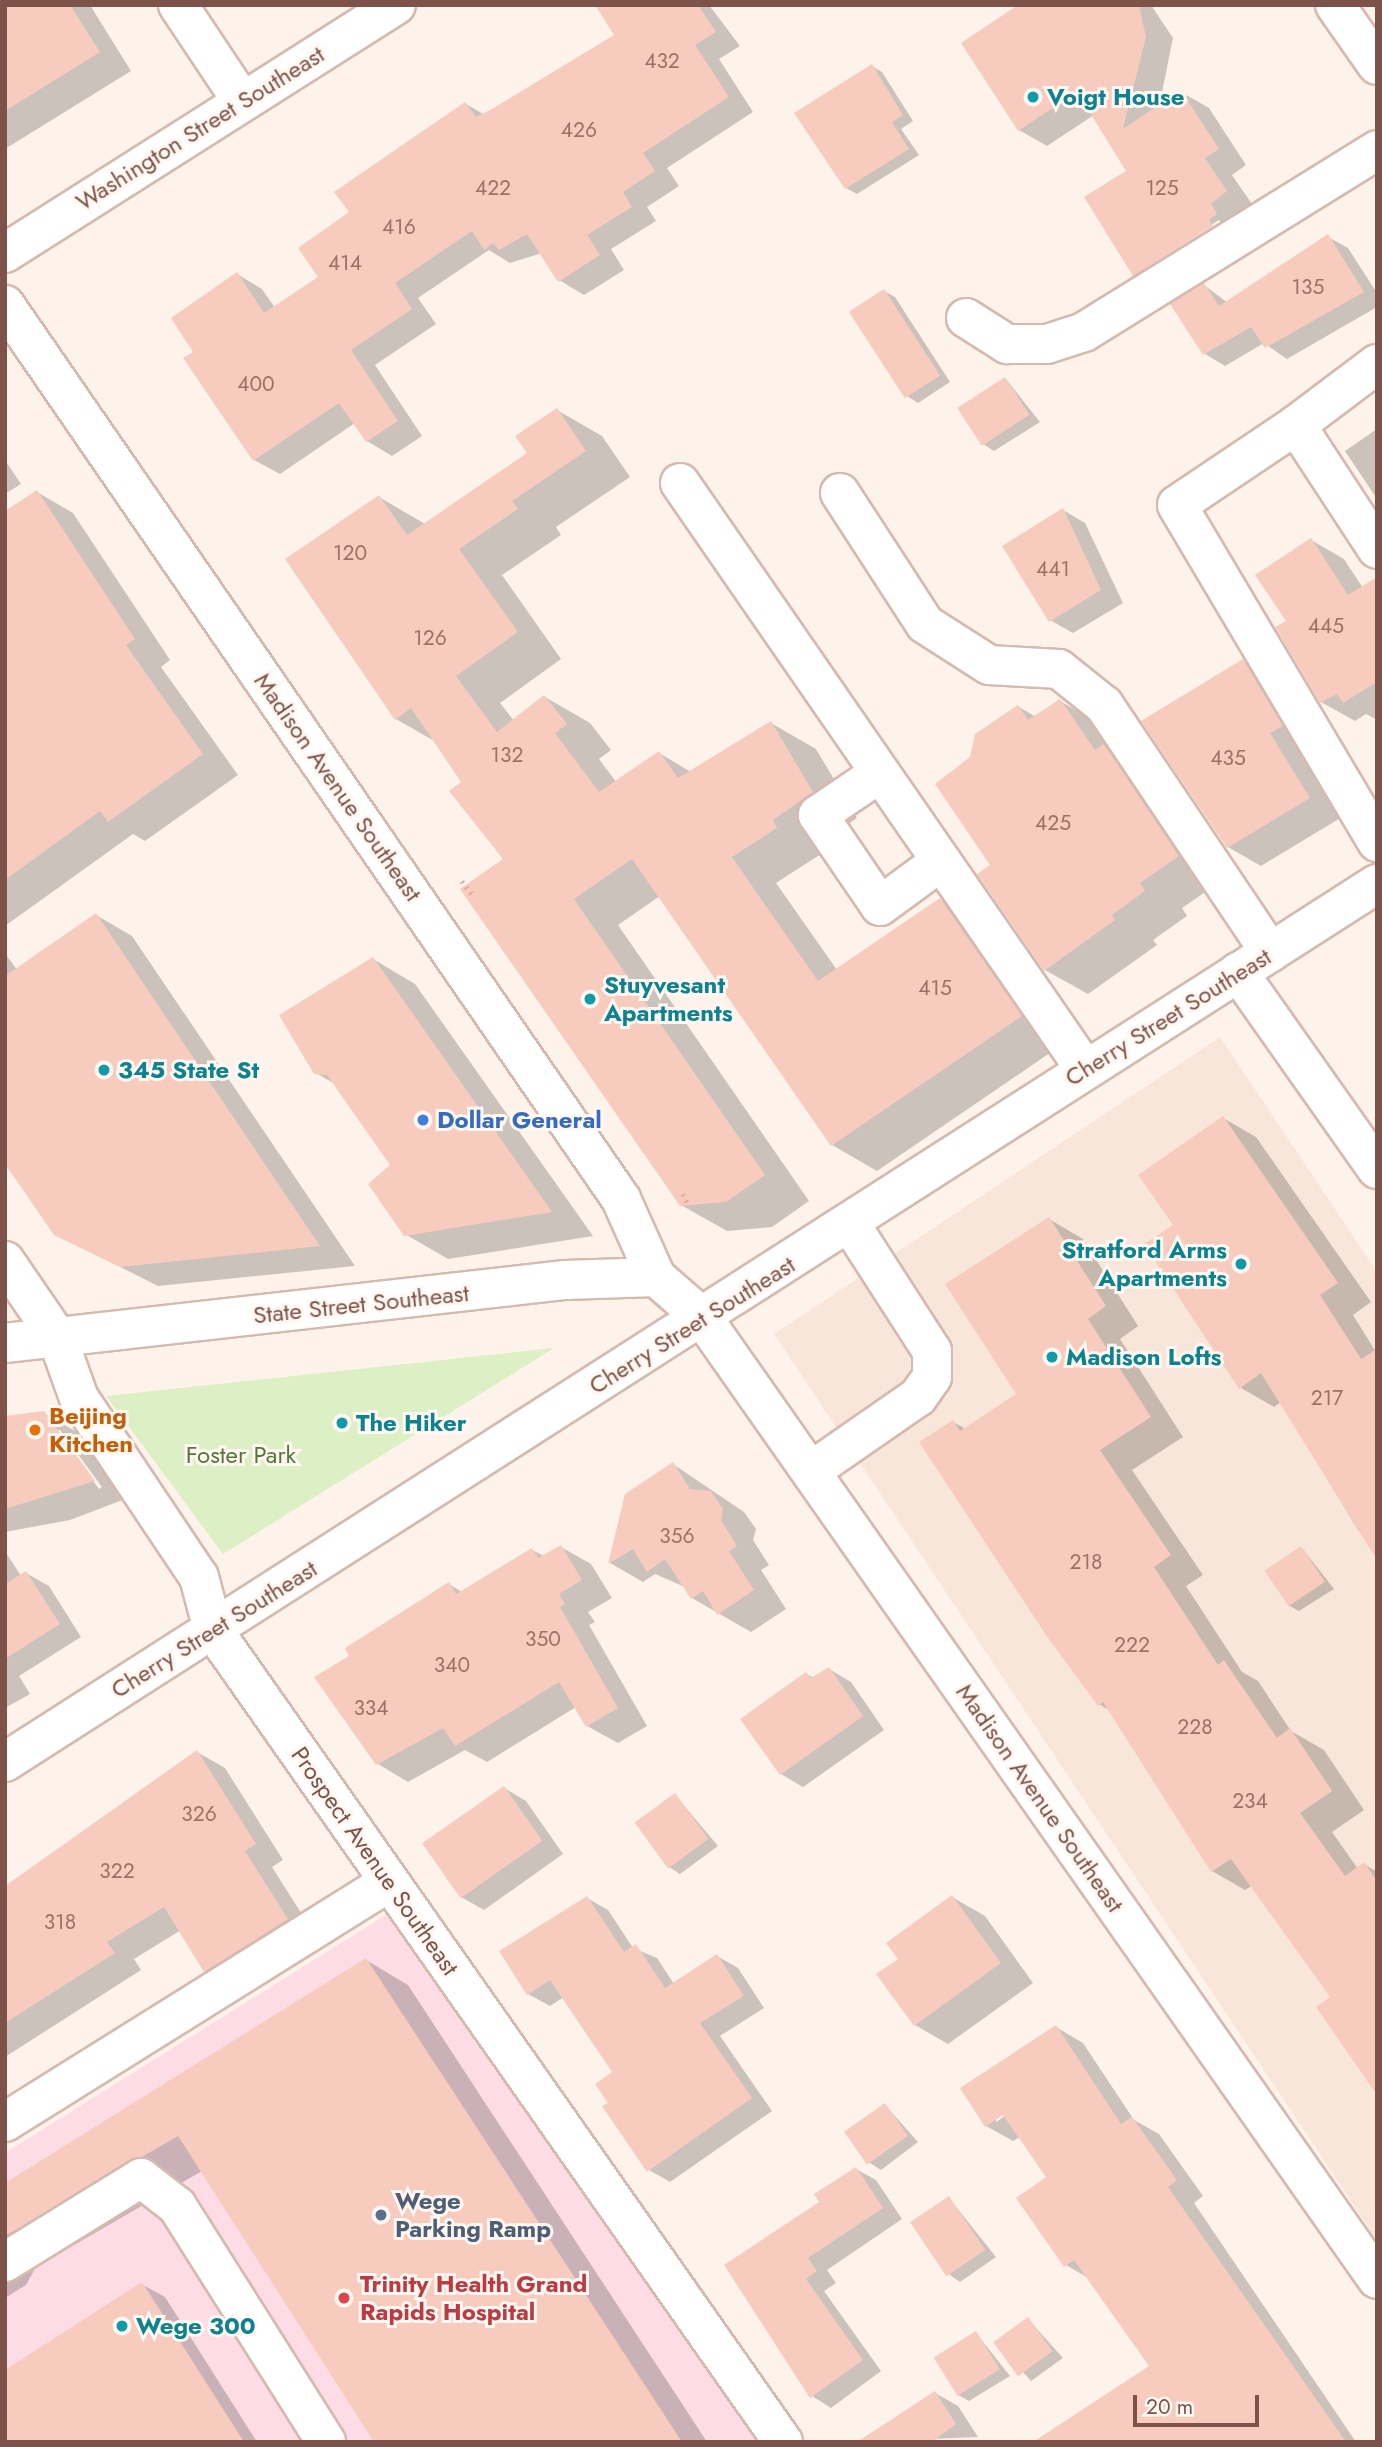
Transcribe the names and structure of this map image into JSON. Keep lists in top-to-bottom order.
{
  "streets": {
    "street": [
      "Washington Street Southeast",
      "Madison Avenue Southeast",
      "Cherry Street Southeast",
      "State Street Southeast",
      "Prospect Avenue Southeast"
    ]
  },
  "crossings": [
    ["Madison Avenue Southeast", "Cherry Street Southeast"],
    ["Madison Avenue Southeast", "State Street Southeast"],
    ["Cherry Street Southeast", "Prospect Avenue Southeast"],
    ["State Street Southeast", "Prospect Avenue Southeast"]
  ],
  "parks": ["Foster Park"],
  "places": [
    "Voigt House",
    "Stuyvesant Apartments",
    "345 State St",
    "Dollar General",
    "Stratford Arms Apartments",
    "Madison Lofts",
    "The Hiker",
    "Beijing Kitchen",
    "Wege Parking Ramp",
    "Trinity Health Grand Rapids Hospital",
    "Wege 300"
  ],
  "house_numbers": [
    "432",
    "426",
    "422",
    "125",
    "416",
    "414",
    "135",
    "400",
    "120",
    "441",
    "445",
    "126",
    "132",
    "435",
    "425",
    "415",
    "217",
    "356",
    "218",
    "350",
    "222",
    "340",
    "334",
    "228",
    "234",
    "326",
    "322",
    "318"
  ],
  "scale_bar": "20 m"
}
